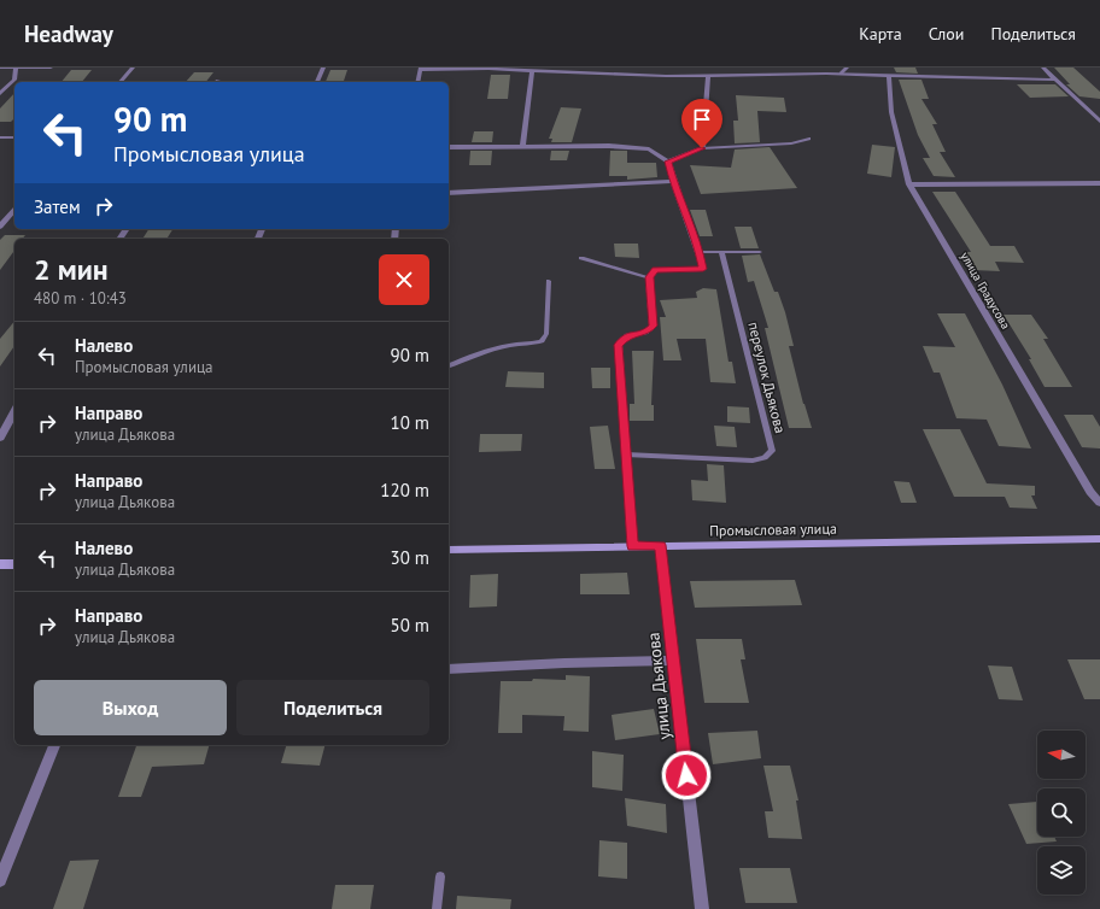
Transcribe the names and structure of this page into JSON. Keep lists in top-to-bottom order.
{
  "streets": {
    "street": ["улица Градусова", "Промысловая улица", "улица Дьякова"],
    "lane": ["переулок Дьякова"]
  },
  "crossings": [
    ["Промысловая улица", "улица Дьякова"]
  ],
  "north": "left",
  "page": {
    "header": "Headway",
    "nav": ["Карта", "Слои", "Поделиться"],
    "turn": ["90 m", "Промысловая улица"],
    "then": "Затем",
    "heading": ["2 мин", "480 m · 10:43"],
    "list": [
      {
        "name": "Налево",
        "note": "Промысловая улица",
        "value": "90 m"
      },
      {
        "name": "Направо",
        "note": "улица Дьякова",
        "value": "10 m"
      },
      {
        "name": "Направо",
        "note": "улица Дьякова",
        "value": "120 m"
      },
      {
        "name": "Налево",
        "note": "улица Дьякова",
        "value": "30 m"
      },
      {
        "name": "Направо",
        "note": "улица Дьякова",
        "value": "50 m"
      }
    ],
    "buttons": ["Выход", "Поделиться"]
  }
}
